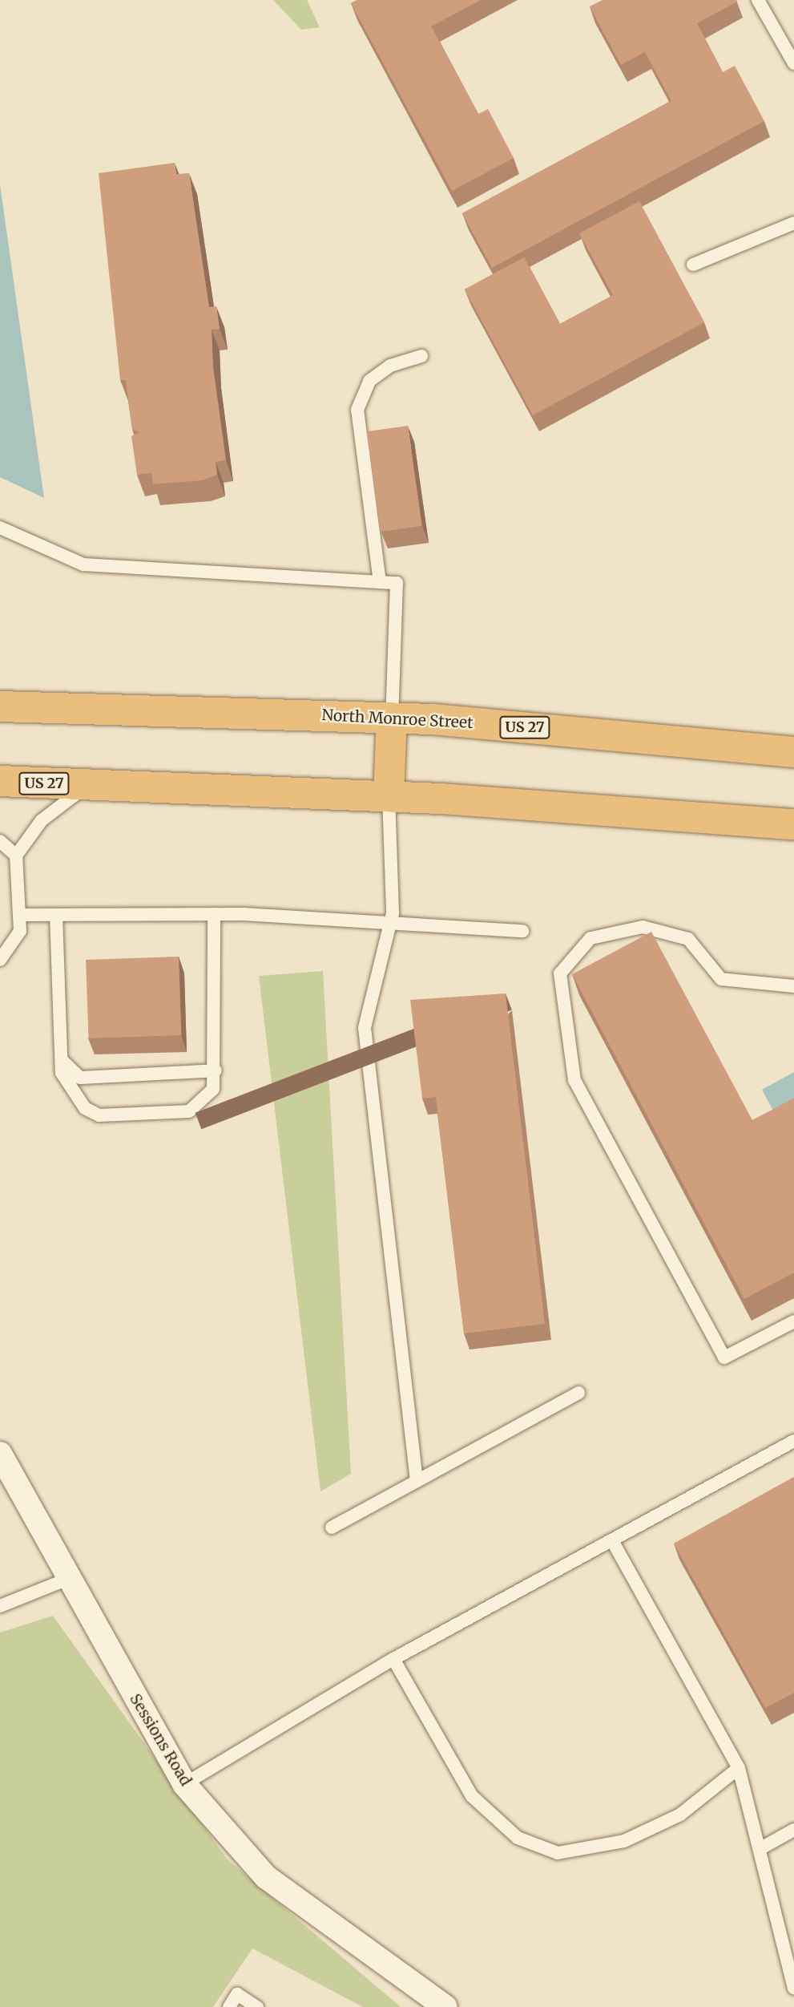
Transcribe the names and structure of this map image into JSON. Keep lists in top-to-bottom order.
{
  "streets": {
    "highway": ["North Monroe Street", "US 27"],
    "street": ["Sessions Road"]
  }
}
